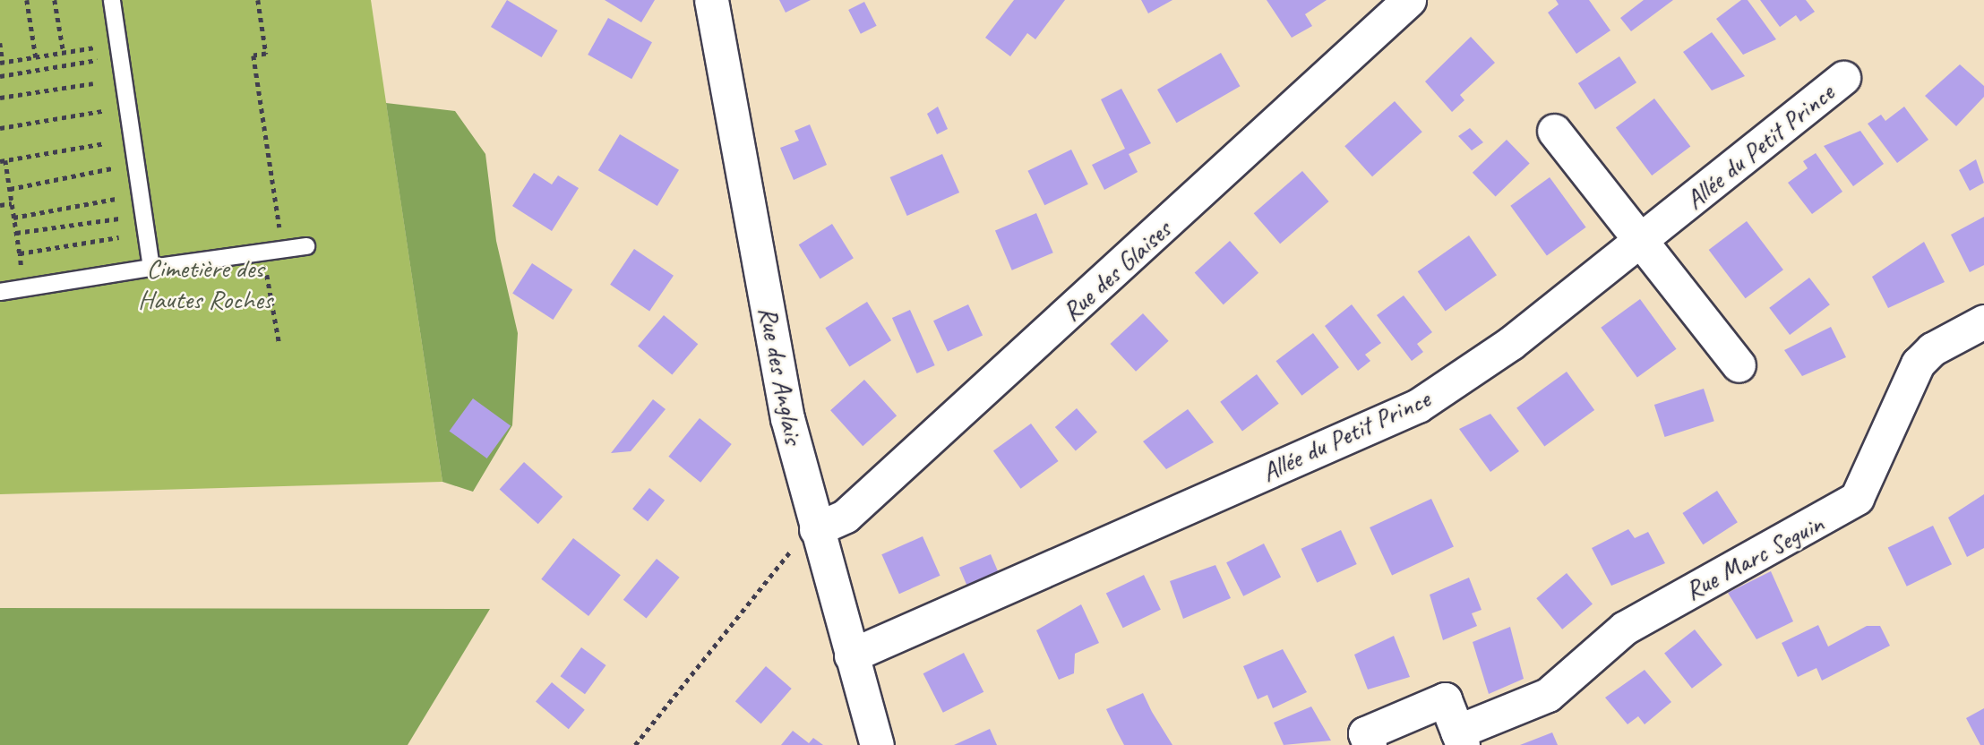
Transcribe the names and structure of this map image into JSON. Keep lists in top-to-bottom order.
{
  "streets": {
    "street": [
      "Allée du Petit Prince",
      "Rue des Glaises",
      "Rue des Anglais",
      "Rue Marc Seguin"
    ]
  },
  "crossings": [
    ["Allée du Petit Prince", "Rue des Anglais"],
    ["Rue des Glaises", "Rue des Anglais"]
  ],
  "parks": ["Cimetière des Hautes Roches"]
}
